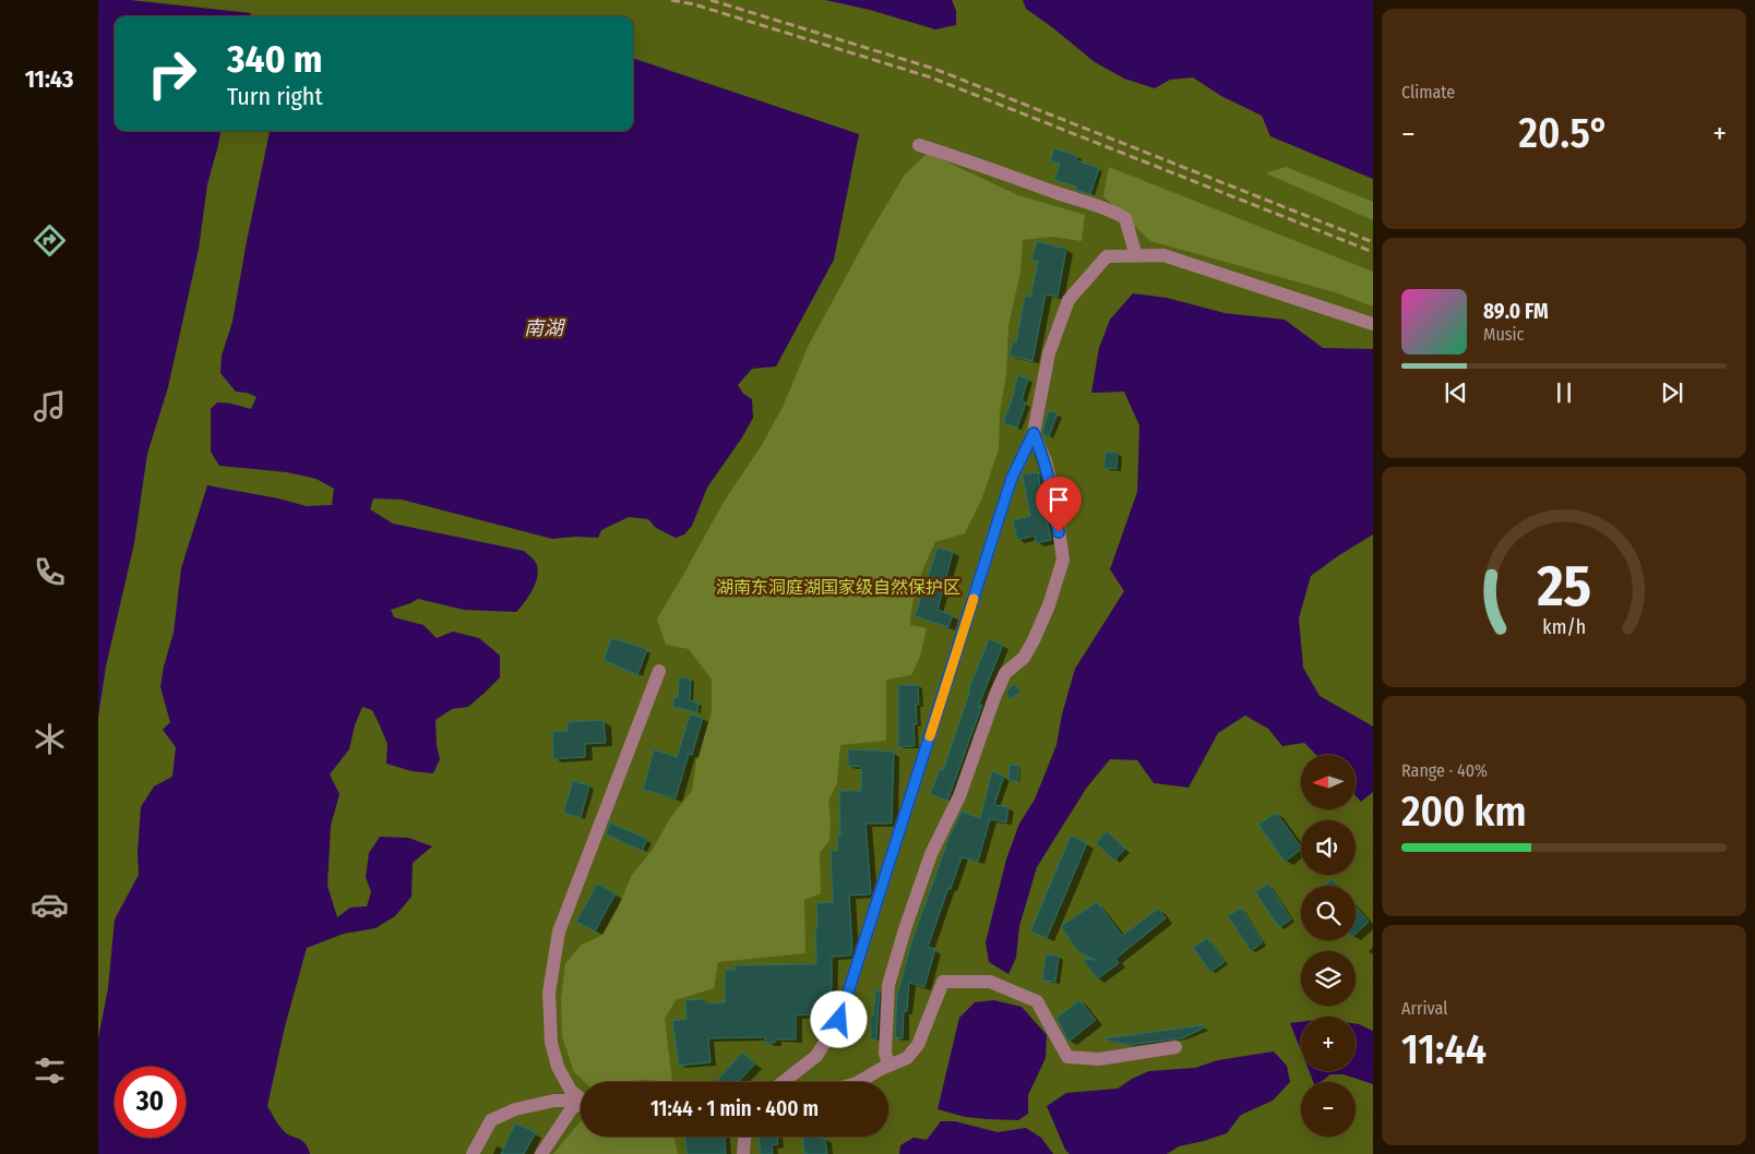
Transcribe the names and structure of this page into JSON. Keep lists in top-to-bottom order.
{
  "water": ["南湖"],
  "parks": ["湖南东洞庭湖国家级自然保护区"],
  "north": "left",
  "page": {
    "tabs": "11:43",
    "tile": [
      "Climate",
      ["Range · 40%", "200 km"],
      ["Arrival", "11:44"]
    ],
    "turn": ["340 m", "Turn right"],
    "heat": ["−", "20.5°", "+"],
    "song": ["89.0 FM", "Music"],
    "map_buttons": ["+", "−"],
    "limit": "30",
    "trip": "11:44 · 1 min · 400 m",
    "gauge": ["25", "km/h"]
  }
}
